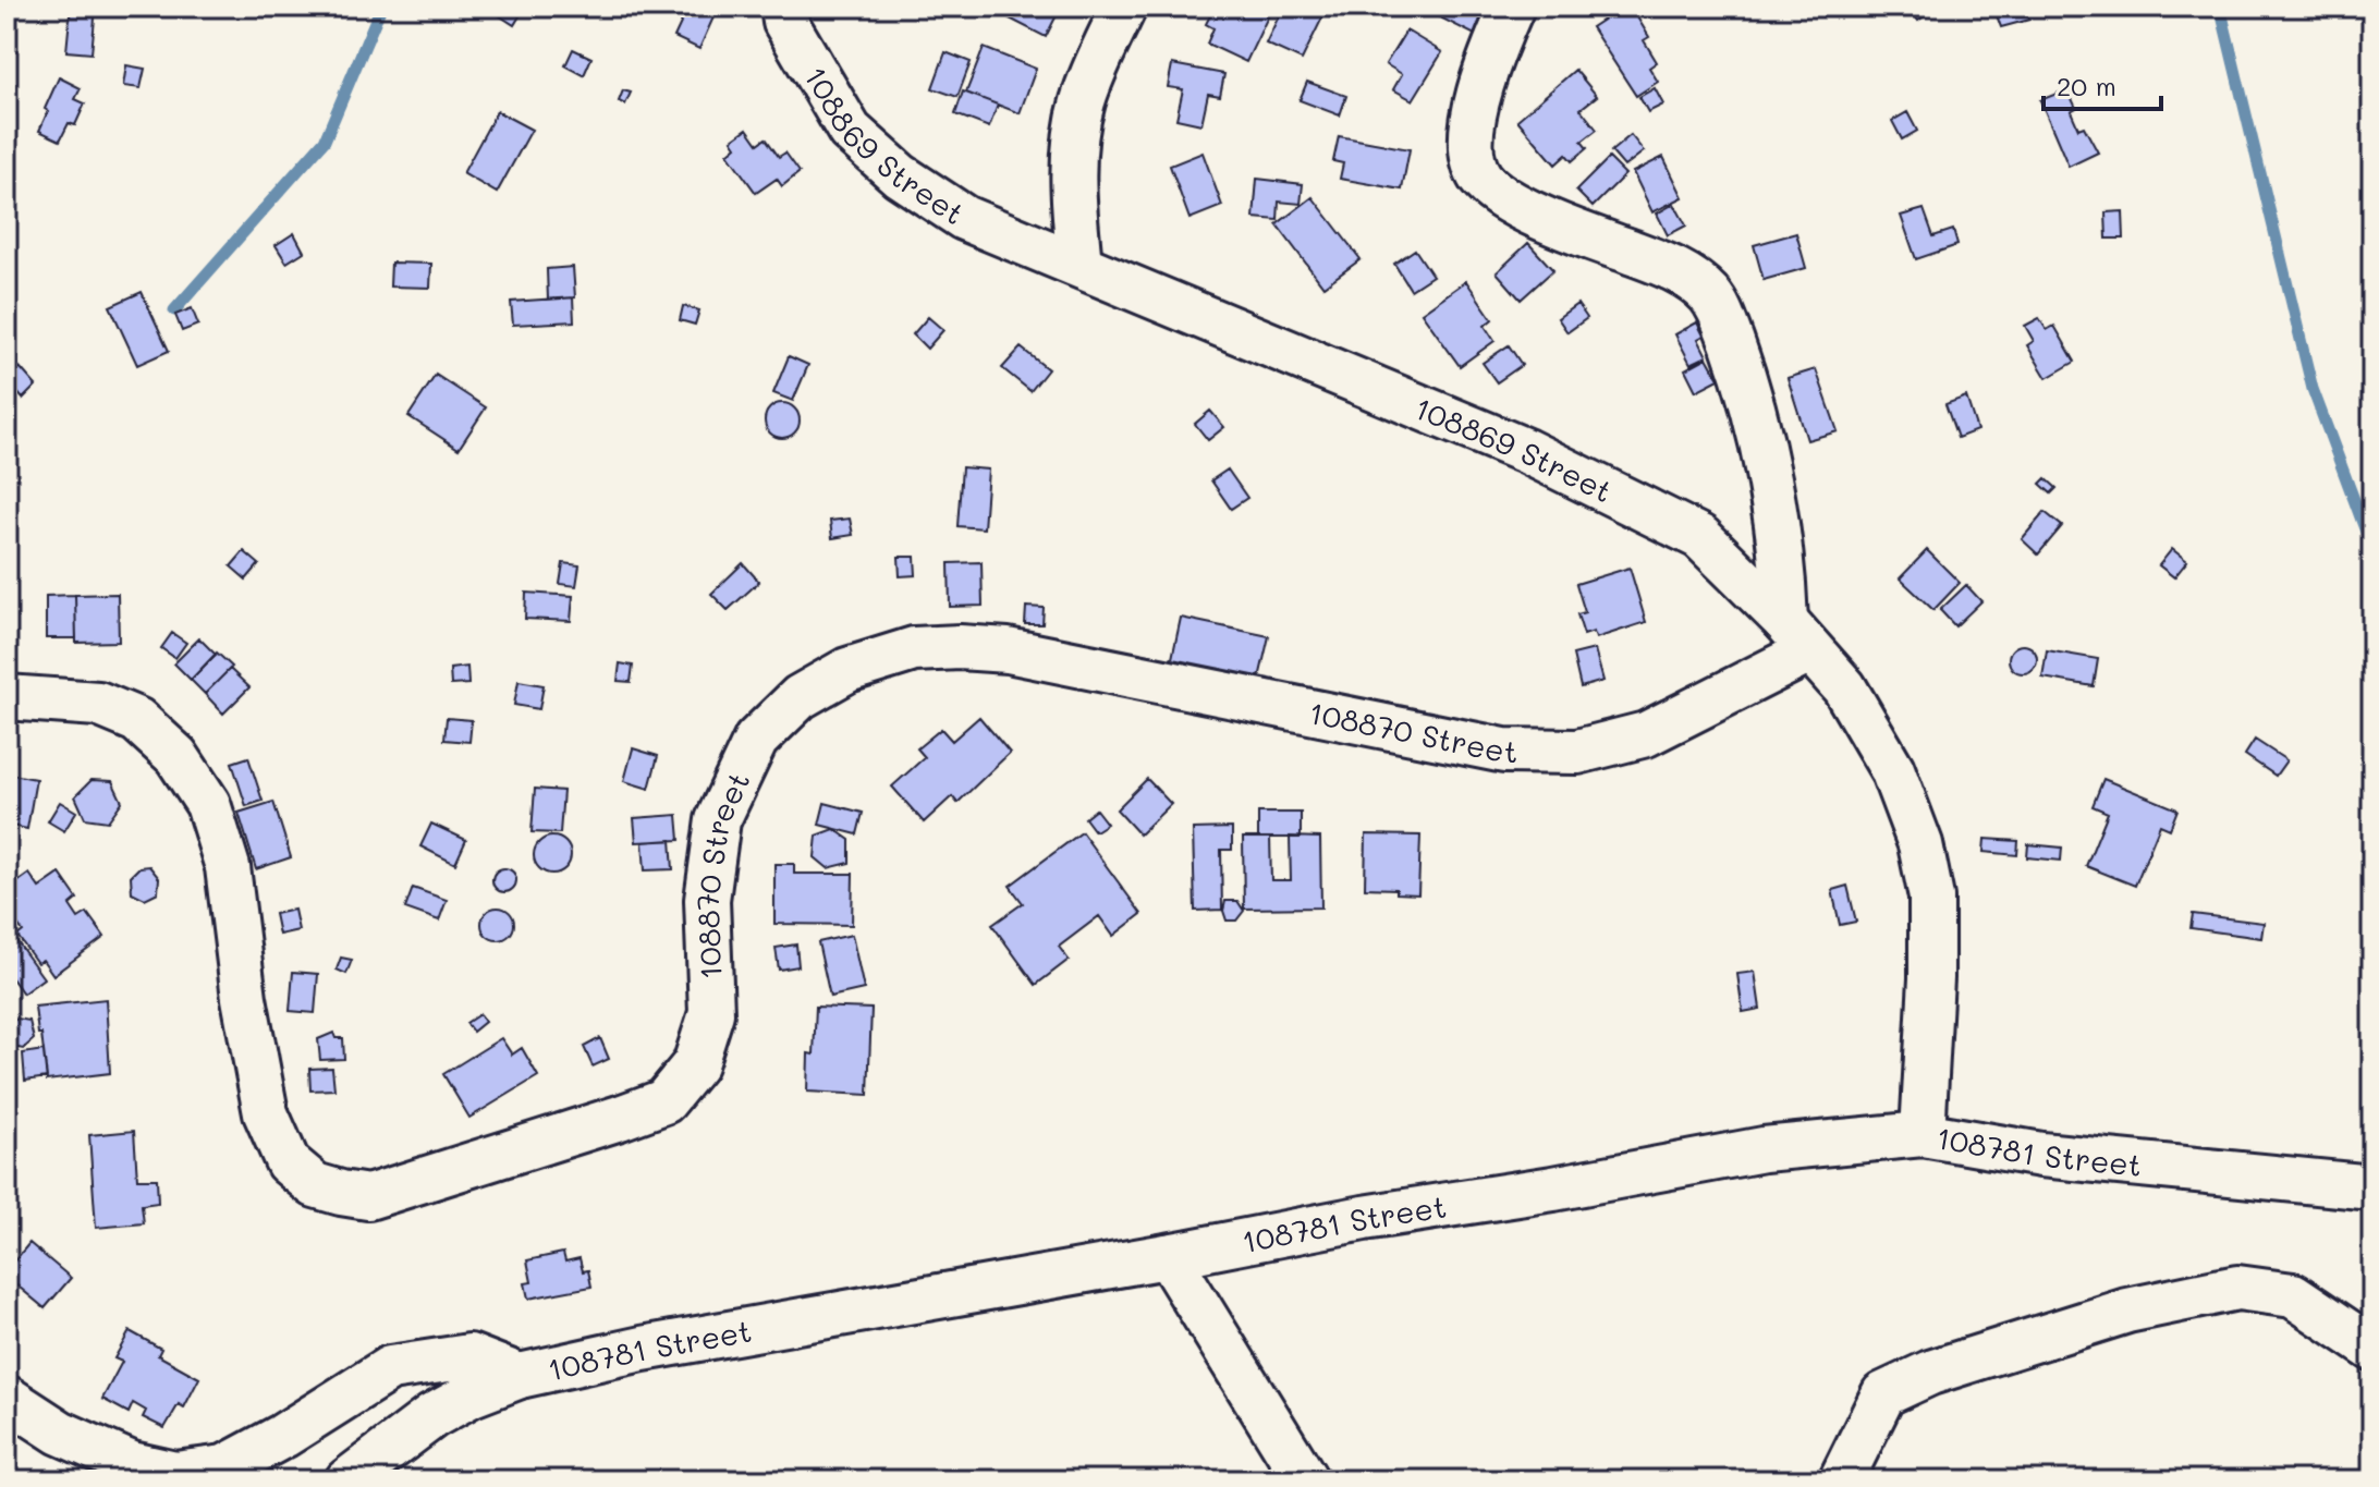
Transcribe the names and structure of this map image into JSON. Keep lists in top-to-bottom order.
{
  "streets": {
    "street": ["108869 Street", "108870 Street", "108781 Street"]
  },
  "crossings": [
    ["108869 Street", "108870 Street"],
    ["108869 Street", "108781 Street"]
  ],
  "scale_bar": "20 m"
}
